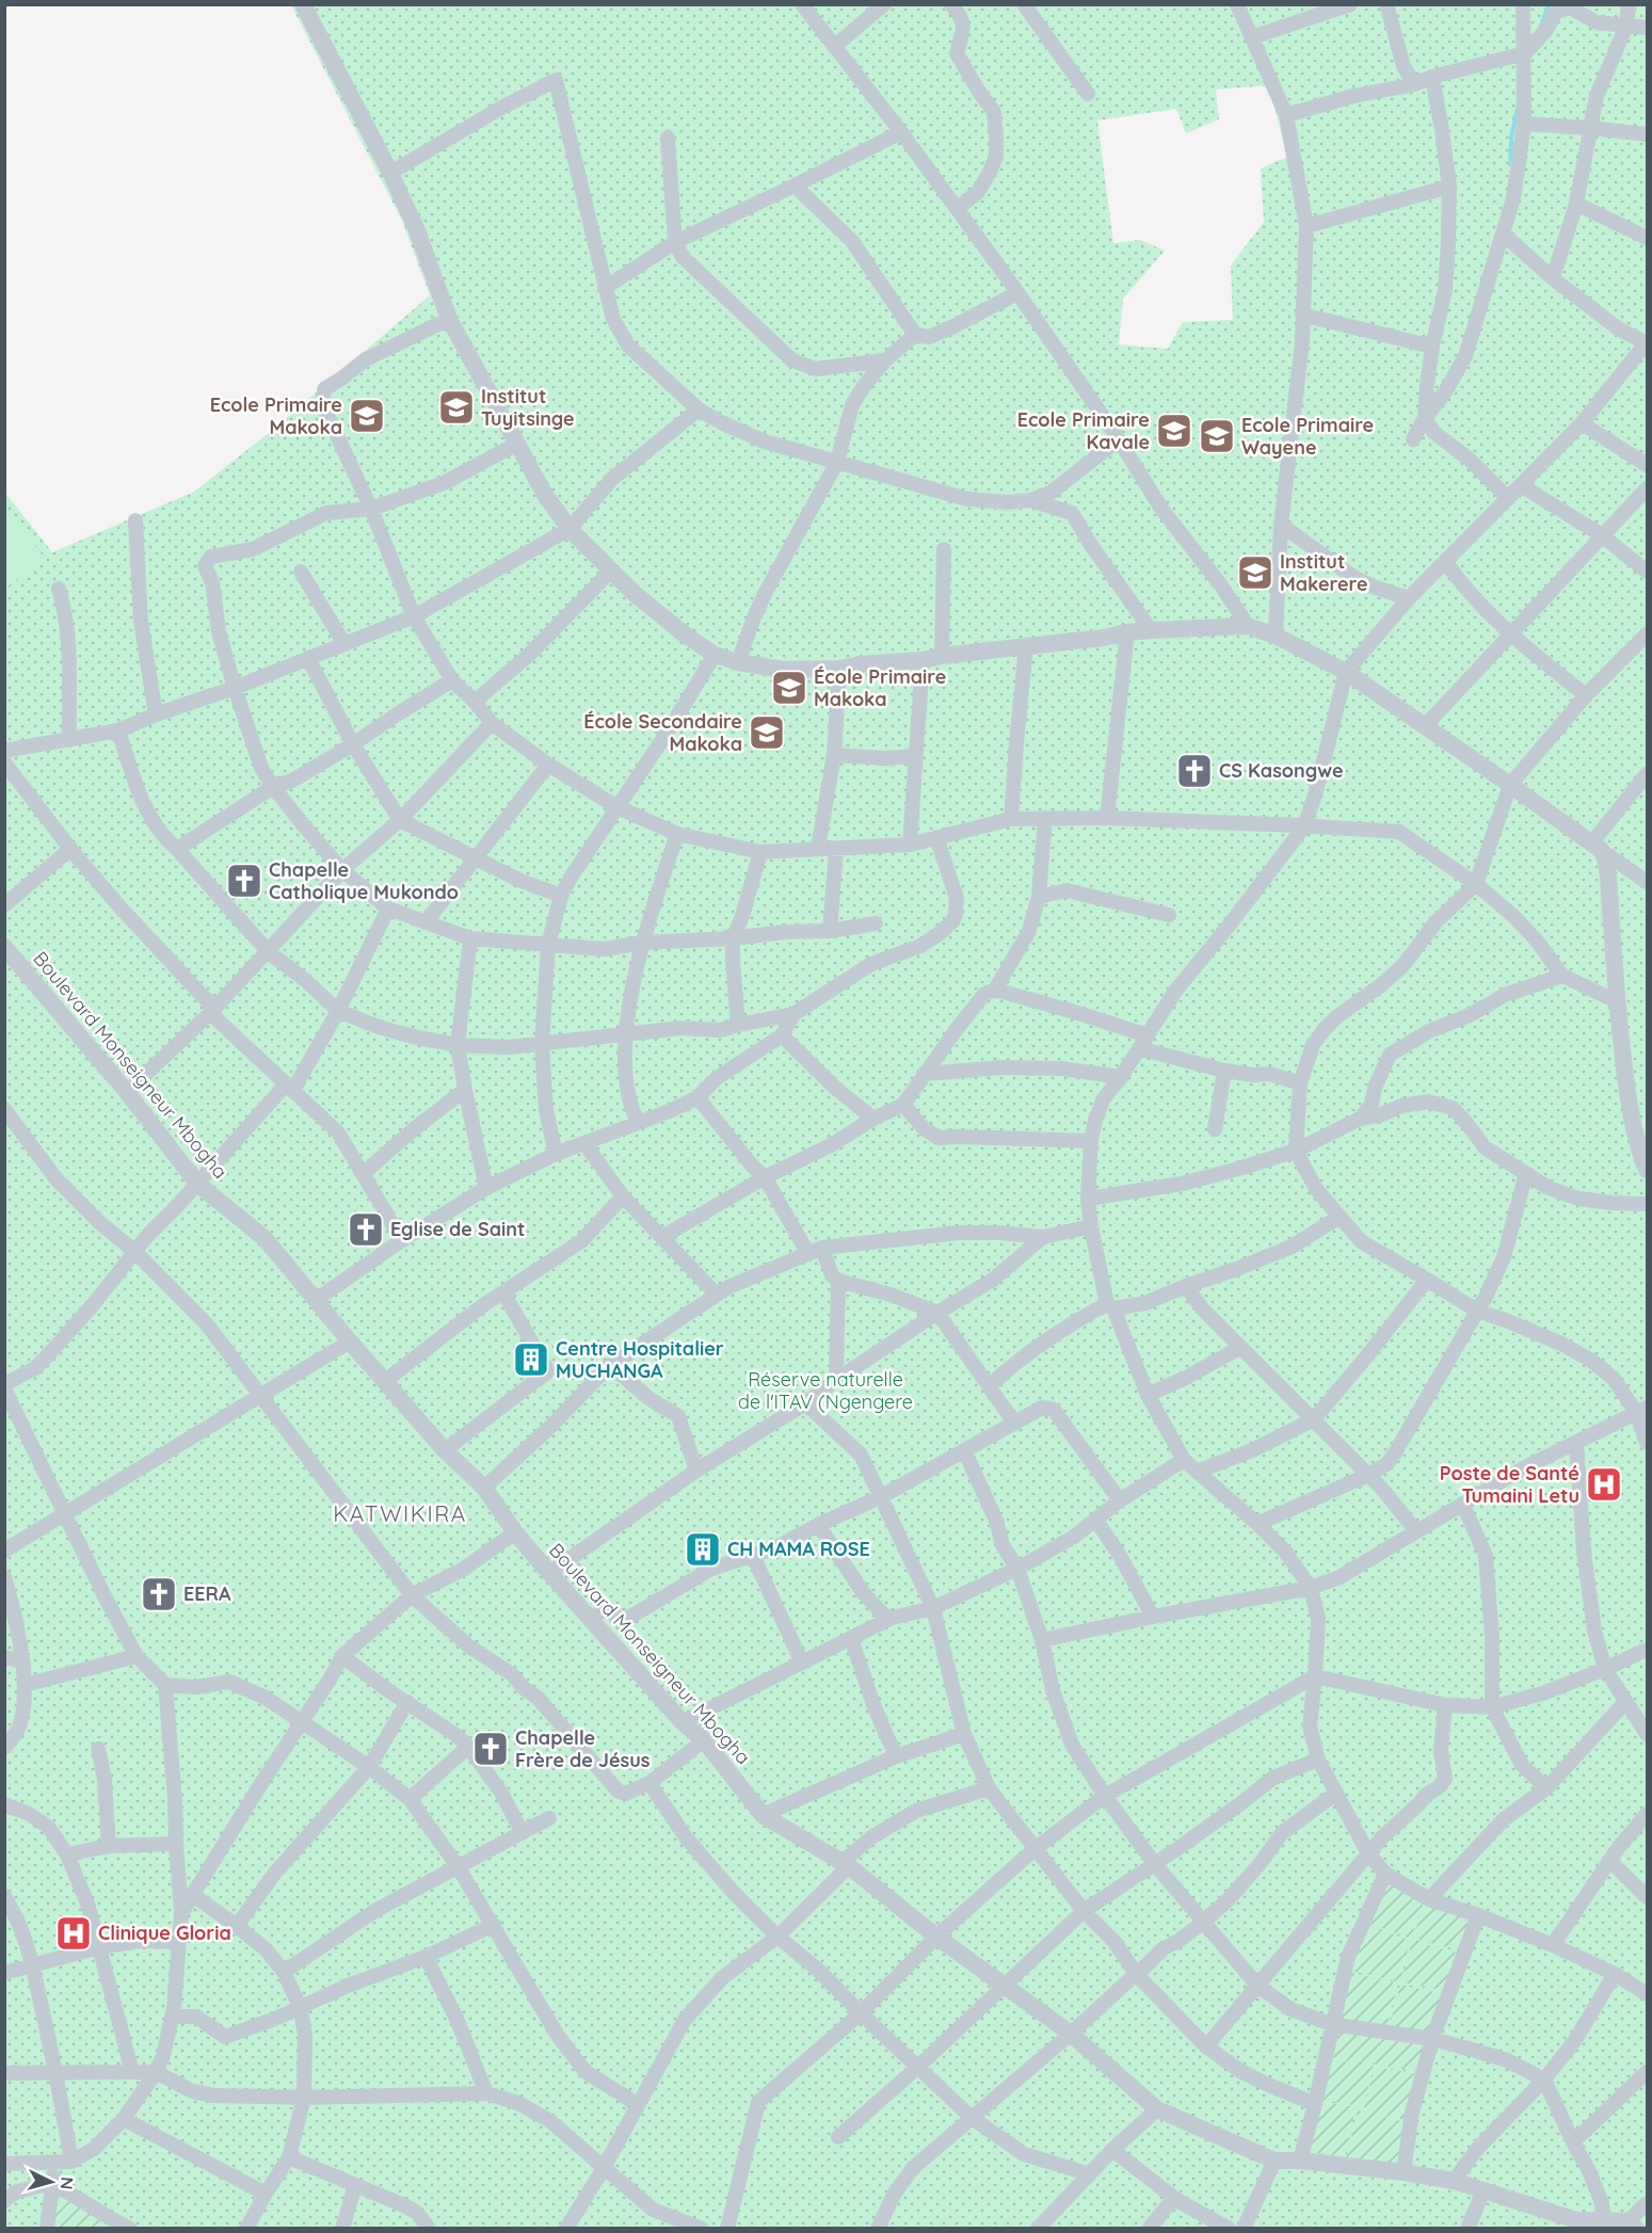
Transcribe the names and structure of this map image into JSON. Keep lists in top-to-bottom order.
{
  "streets": {
    "street": ["Boulevard Monseigneur Mbogha"]
  },
  "districts": ["KATWIKIRA"],
  "parks": ["Réserve naturelle de l'ITAV (Ngengere"],
  "places": {
    "school or university": [
      "Institut Tuyitsinge",
      "Ecole Primaire Makoka",
      "Ecole Primaire Kavale",
      "Ecole Primaire Wayene",
      "Institut Makerere",
      "École Primaire Makoka",
      "École Secondaire Makoka"
    ],
    "church": [
      "CS Kasongwe",
      "Chapelle Catholique Mukondo",
      "Eglise de Saint",
      "EERA",
      "Chapelle Frère de Jésus"
    ],
    "building": ["Centre Hospitalier MUCHANGA", "CH MAMA ROSE"],
    "hospital": ["Poste de Santé Tumaini Letu", "Clinique Gloria"]
  },
  "north": "right"
}
